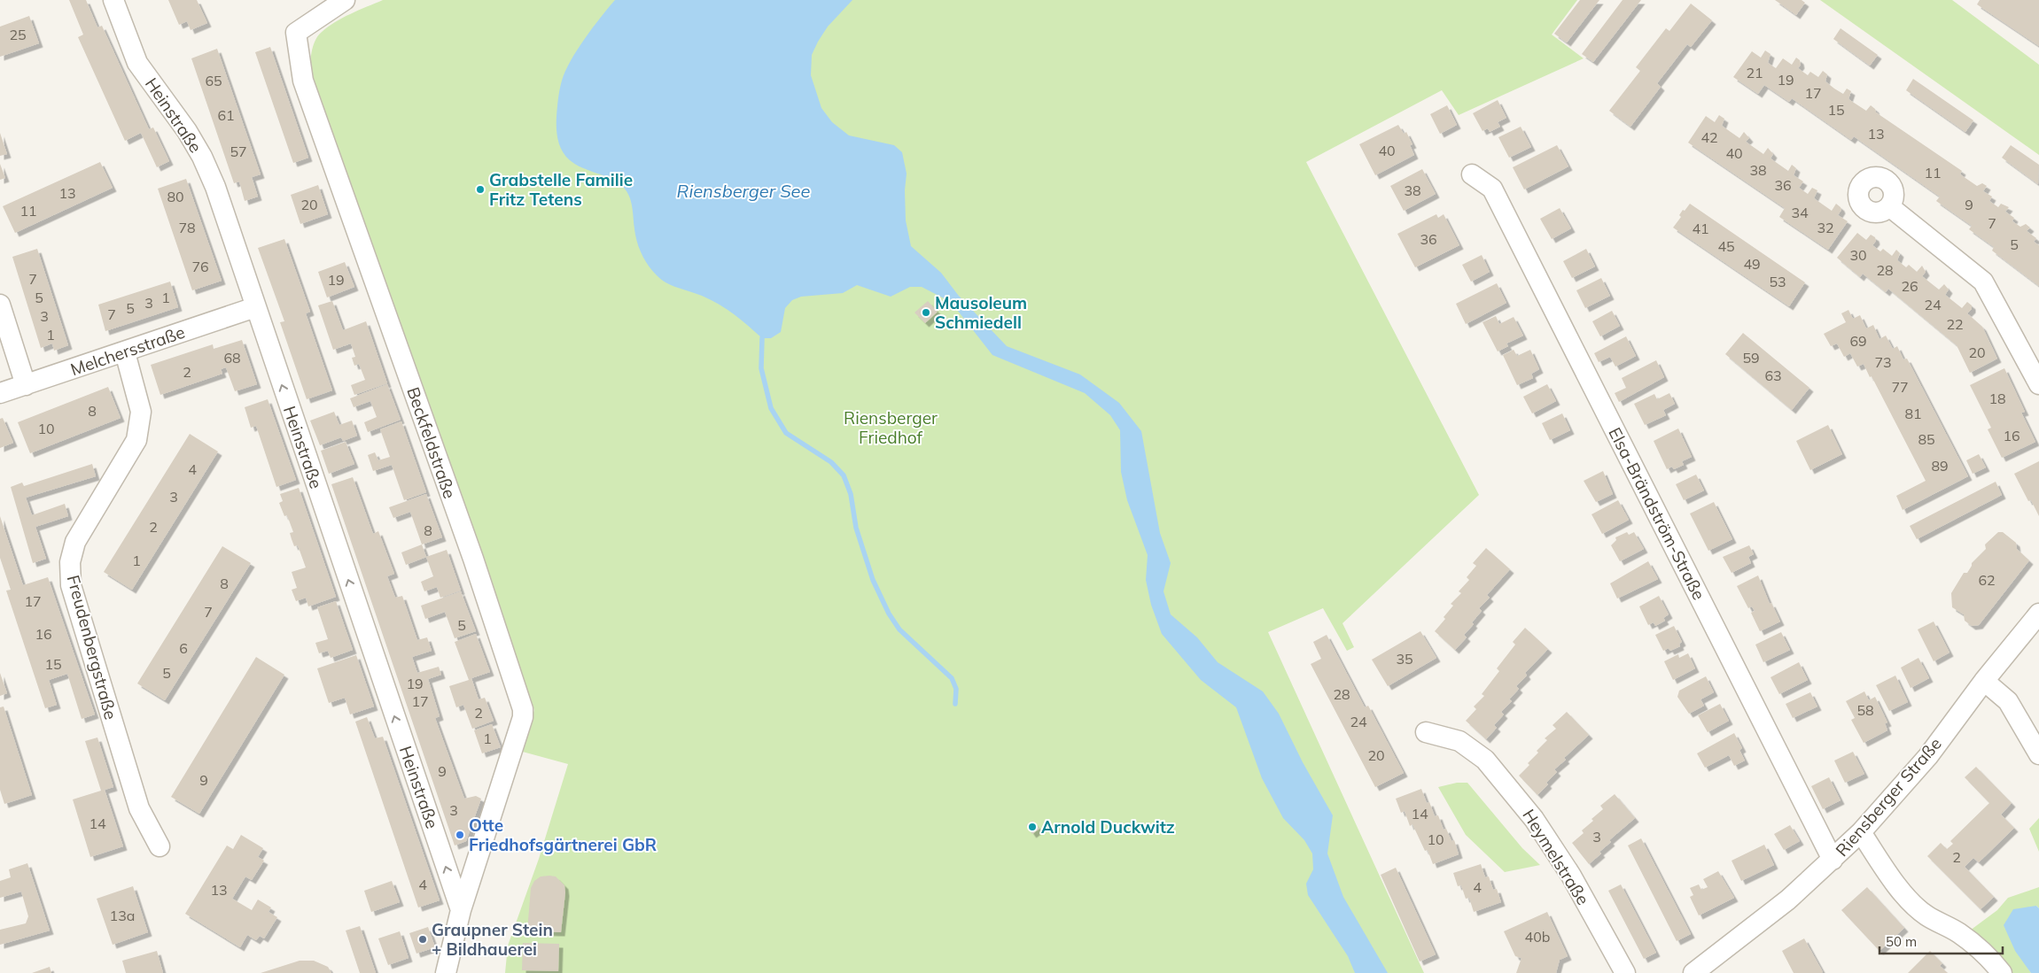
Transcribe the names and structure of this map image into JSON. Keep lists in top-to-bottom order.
{
  "streets": {
    "street": [
      "Heinstraße",
      "Melchersstraße",
      "Beckfeldstraße",
      "Elsa-Brändström-Straße",
      "Freudenbergstraße",
      "Riensberger Straße",
      "Heymelstraße"
    ]
  },
  "crossings": [
    ["Heinstraße", "Melchersstraße"],
    ["Heinstraße", "Beckfeldstraße"],
    ["Melchersstraße", "Freudenbergstraße"],
    ["Elsa-Brändström-Straße", "Riensberger Straße"]
  ],
  "one_way": ["Heinstraße"],
  "water": ["Riensberger See"],
  "parks": ["Riensberger Friedhof"],
  "places": [
    "Grabstelle Familie Fritz Tetens",
    "Mausoleum Schmiedell",
    "Arnold Duckwitz",
    "Otte Friedhofsgärtnerei GbR",
    "Graupner Stein + Bildhauerei"
  ],
  "house_numbers": [
    "25",
    "21",
    "19",
    "65",
    "17",
    "15",
    "61",
    "13",
    "42",
    "40",
    "57",
    "40",
    "38",
    "11",
    "36",
    "38",
    "13",
    "80",
    "20",
    "9",
    "11",
    "34",
    "7",
    "78",
    "32",
    "41",
    "36",
    "5",
    "45",
    "30",
    "49",
    "76",
    "28",
    "7",
    "19",
    "53",
    "26",
    "5",
    "1",
    "3",
    "24",
    "5",
    "7",
    "3",
    "22",
    "1",
    "69",
    "20",
    "68",
    "59",
    "73",
    "2",
    "63",
    "77",
    "18",
    "8",
    "81",
    "10",
    "16",
    "85",
    "89",
    "4",
    "3",
    "2",
    "8",
    "1",
    "62",
    "8",
    "17",
    "7",
    "5",
    "16",
    "6",
    "35",
    "15",
    "5",
    "19",
    "28",
    "17",
    "58",
    "2",
    "24",
    "1",
    "20",
    "9",
    "9",
    "3",
    "14",
    "14",
    "3",
    "10",
    "2",
    "4",
    "4",
    "13",
    "13a",
    "40b"
  ],
  "scale_bar": "50 m"
}
